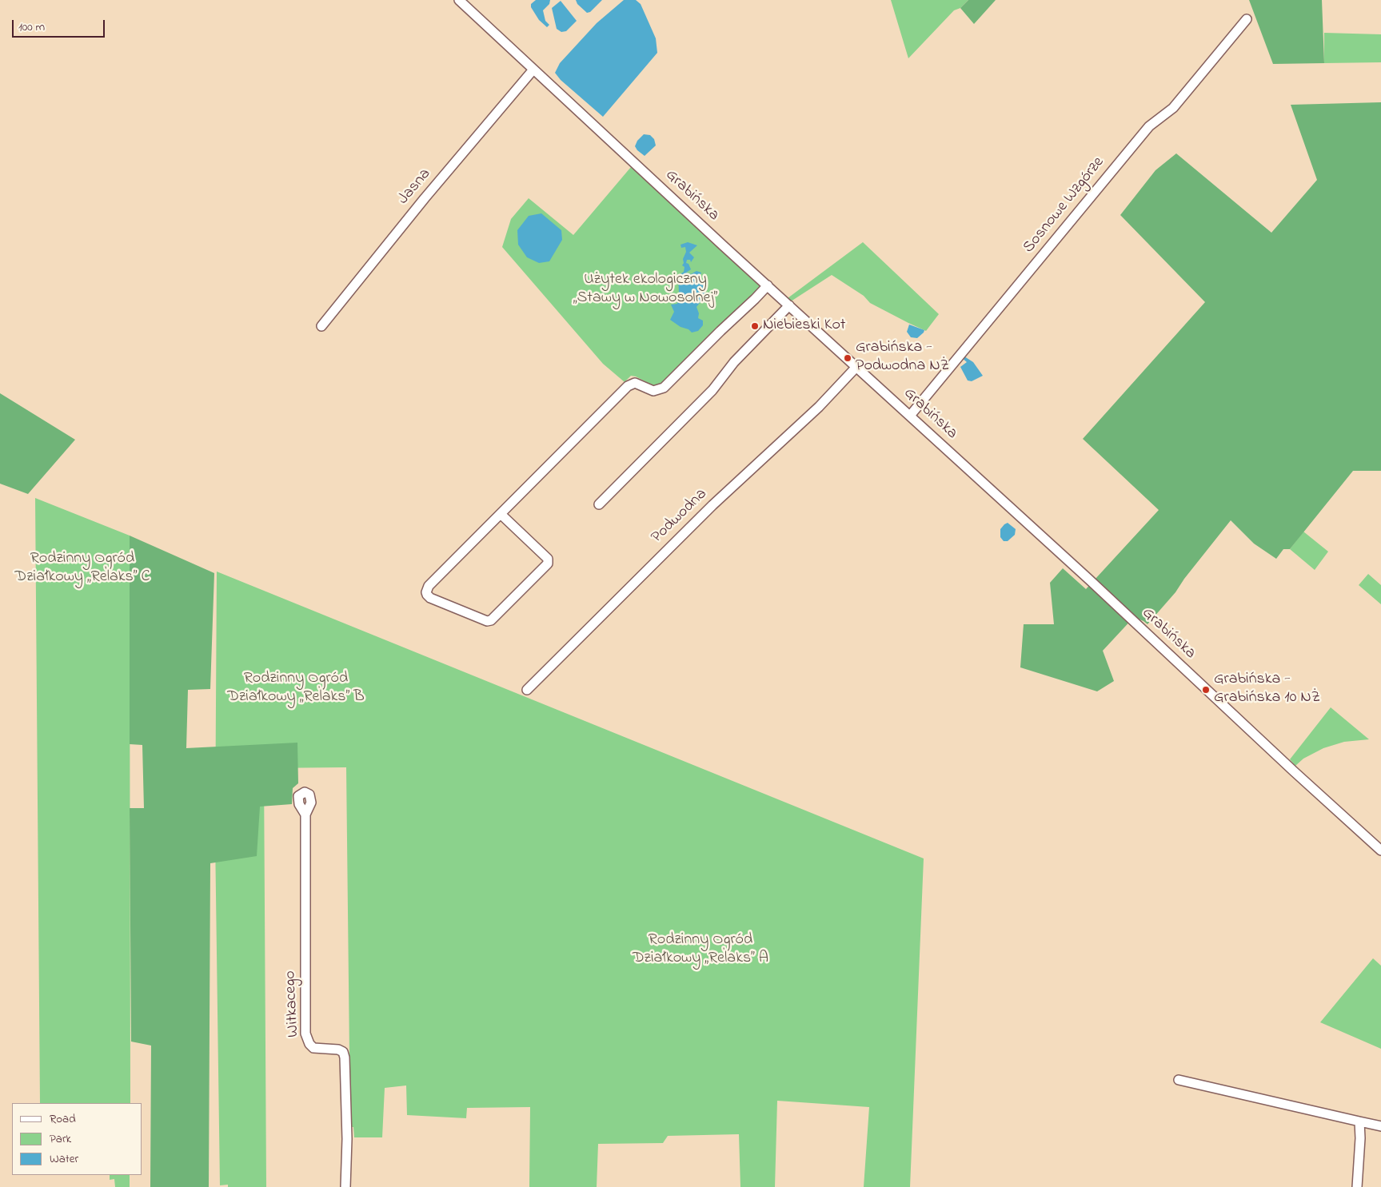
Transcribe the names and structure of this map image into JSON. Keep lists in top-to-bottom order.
{
  "streets": {
    "street": [
      "Jasna",
      "Grabińska",
      "Sosnowe Wzgórze",
      "Podwodna",
      "Witkacego"
    ]
  },
  "crossings": [
    ["Jasna", "Grabińska"],
    ["Grabińska", "Sosnowe Wzgórze"],
    ["Grabińska", "Podwodna"]
  ],
  "parks": [
    "Użytek ekologiczny „Stawy w Nowosolnej”",
    "Rodzinny Ogród Działkowy „Relaks” C",
    "Rodzinny Ogród Działkowy „Relaks” B",
    "Rodzinny Ogród Działkowy „Relaks” A"
  ],
  "places": ["Niebieski Kot", "Grabińska - Podwodna NŻ", "Grabińska - Grabińska 10 NŻ"],
  "legend": ["Road", "Park", "Water"],
  "scale_bar": "100 m"
}
